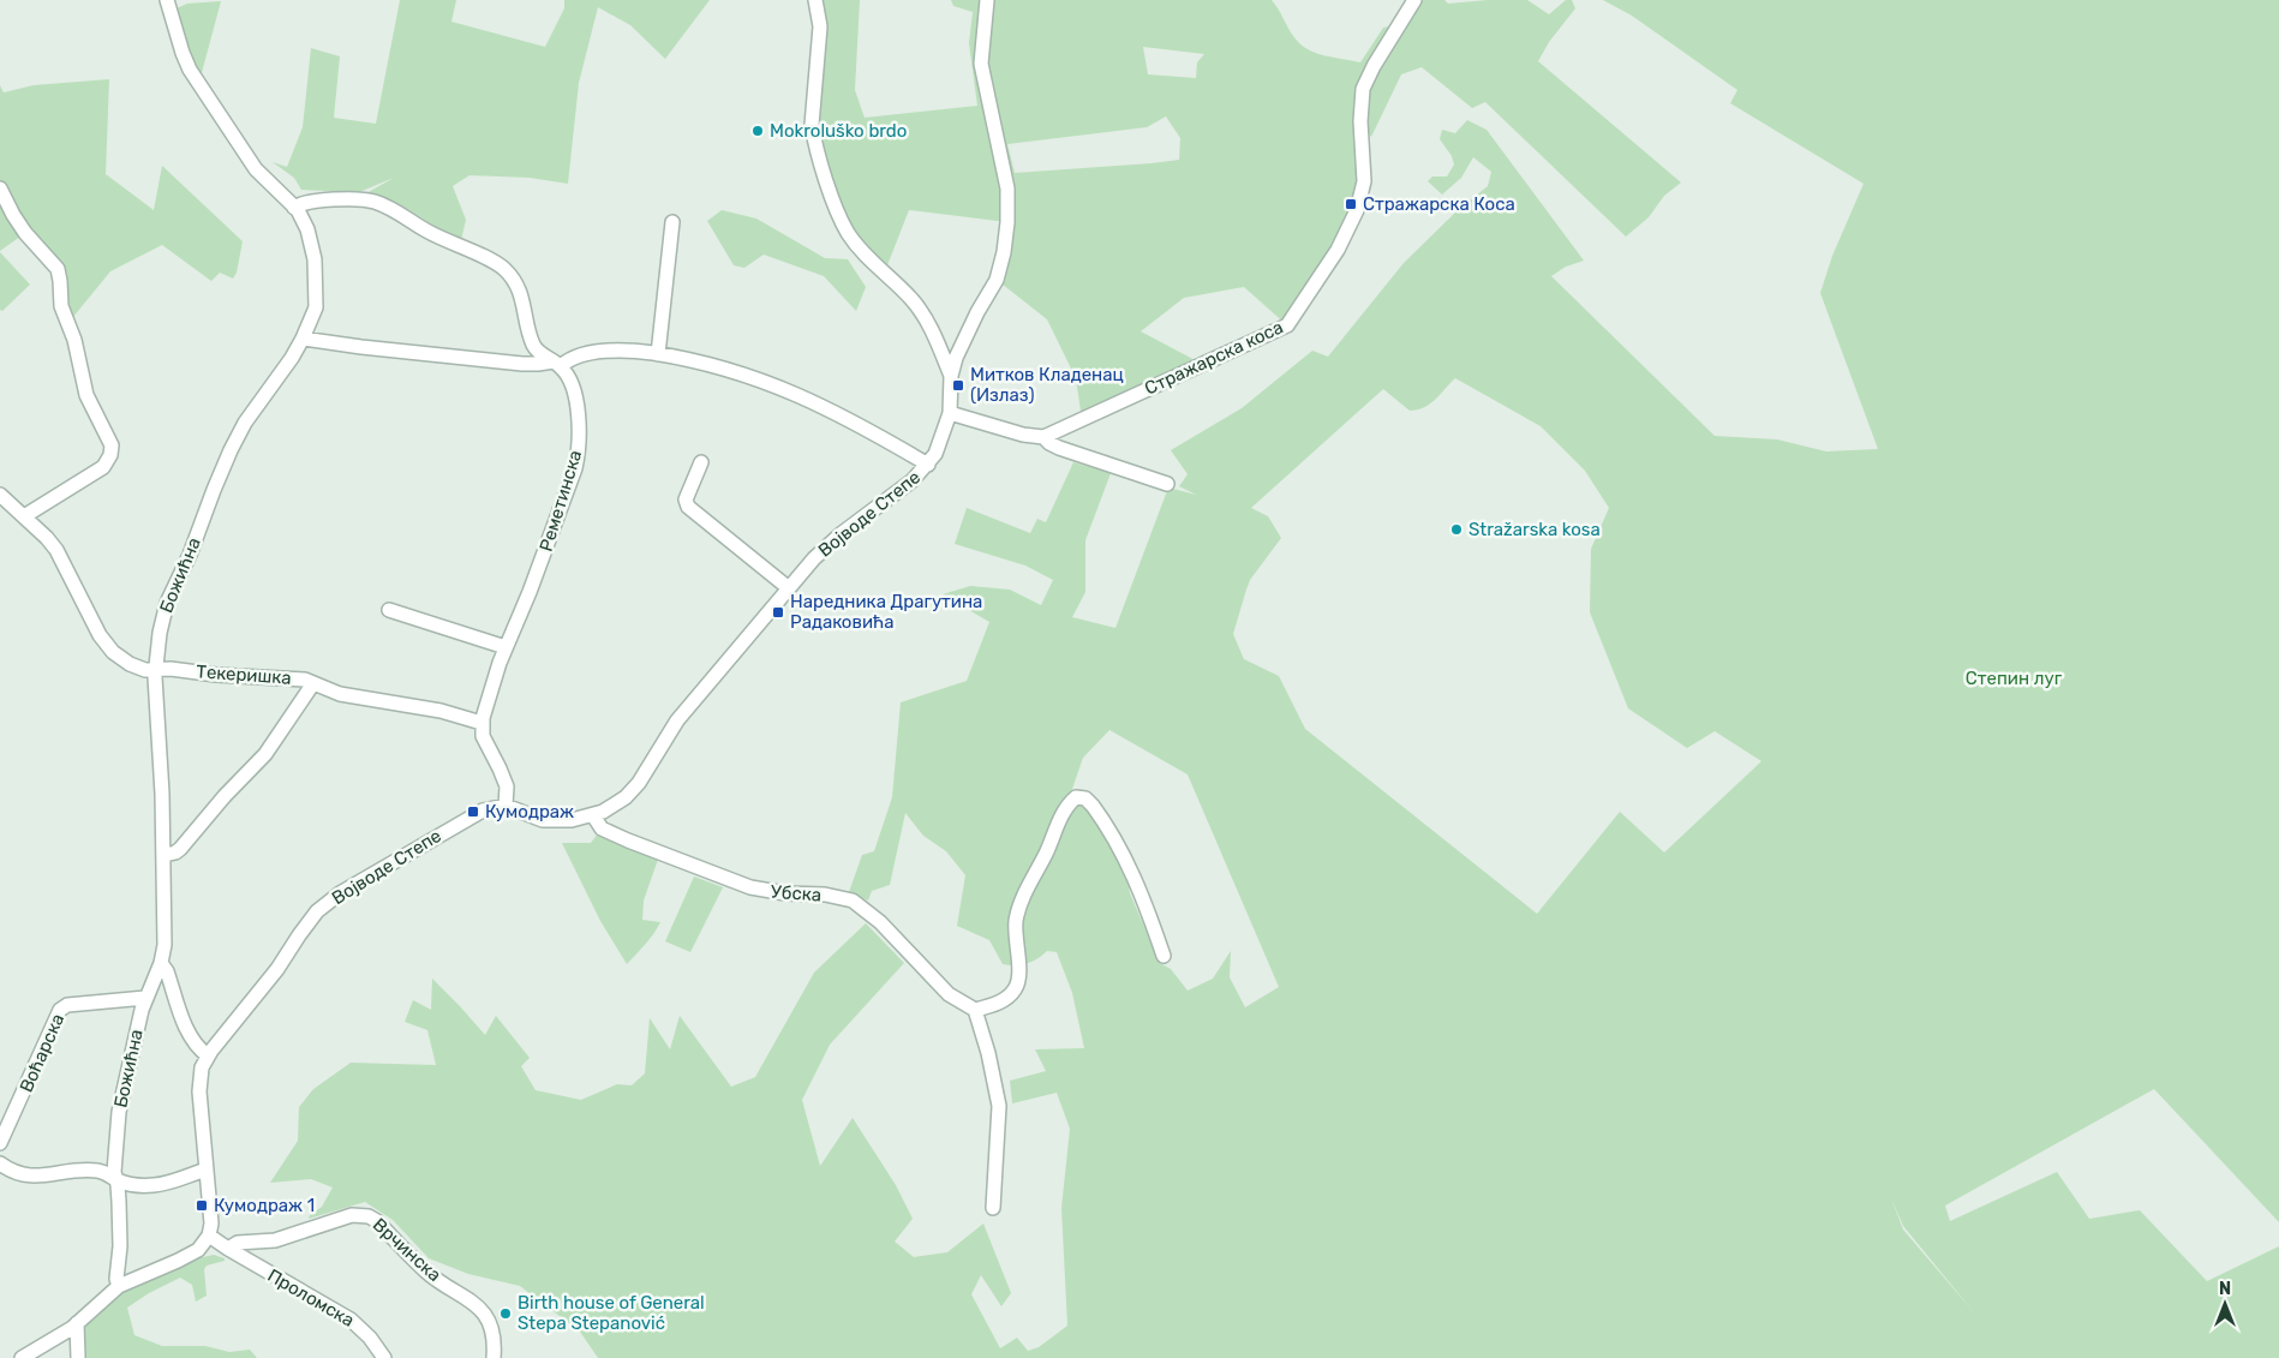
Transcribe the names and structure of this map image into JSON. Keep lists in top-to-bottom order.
{
  "streets": {
    "street": [
      "Стражарска коса",
      "Реметинска",
      "Војводе Степе",
      "Божићна",
      "Текеришка",
      "Убска",
      "Воћарска",
      "Врчинска",
      "Проломска"
    ]
  },
  "crossings": [
    ["Реметинска", "Божићна"],
    ["Реметинска", "Текеришка"],
    ["Војводе Степе", "Убска"],
    ["Божићна", "Текеришка"],
    ["Божићна", "Воћарска"],
    ["Врчинска", "Проломска"]
  ],
  "parks": ["Степин луг"],
  "places": {
    "other": ["Mokroluško brdo", "Stražarska kosa", "Birth house of General Stepa Stepanović"],
    "transit": [
      "Стражарска Коса",
      "Митков Кладенац (Излаз)",
      "Наредника Драгутина Радаковића",
      "Кумодраж",
      "Кумодраж 1"
    ]
  },
  "north": "top"
}
